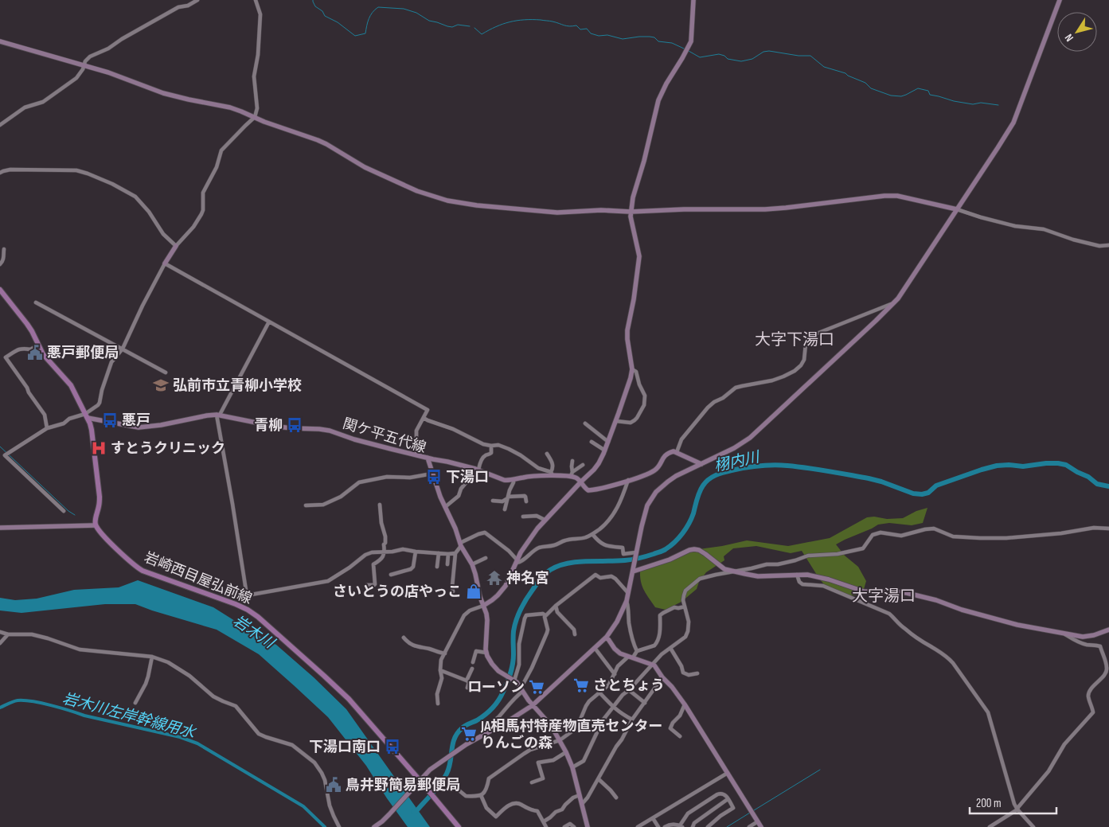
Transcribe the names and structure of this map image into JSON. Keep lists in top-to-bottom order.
{
  "streets": {
    "main road": ["岩崎西目屋弘前線"],
    "street": ["関ケ平五代線"]
  },
  "districts": ["大字下湯口", "大字湯口"],
  "water": ["栩内川", "岩木川", "岩木川左岸幹線用水"],
  "places": {
    "public building": ["悪戸郵便局", "鳥井野簡易郵便局"],
    "school or university": ["弘前市立青柳小学校"],
    "bus stop": [
      "悪戸",
      "青柳",
      "下湯口",
      "下湯口南口"
    ],
    "hospital": ["すとうクリニック"],
    "temple": ["神名宮"],
    "shop": ["さいとうの店やっこ"],
    "supermarket": ["さとちょう", "ローソン", "JA相馬村特産物直売センター りんごの森"]
  },
  "scale_bar": "200 m",
  "north": "bottom left"
}
